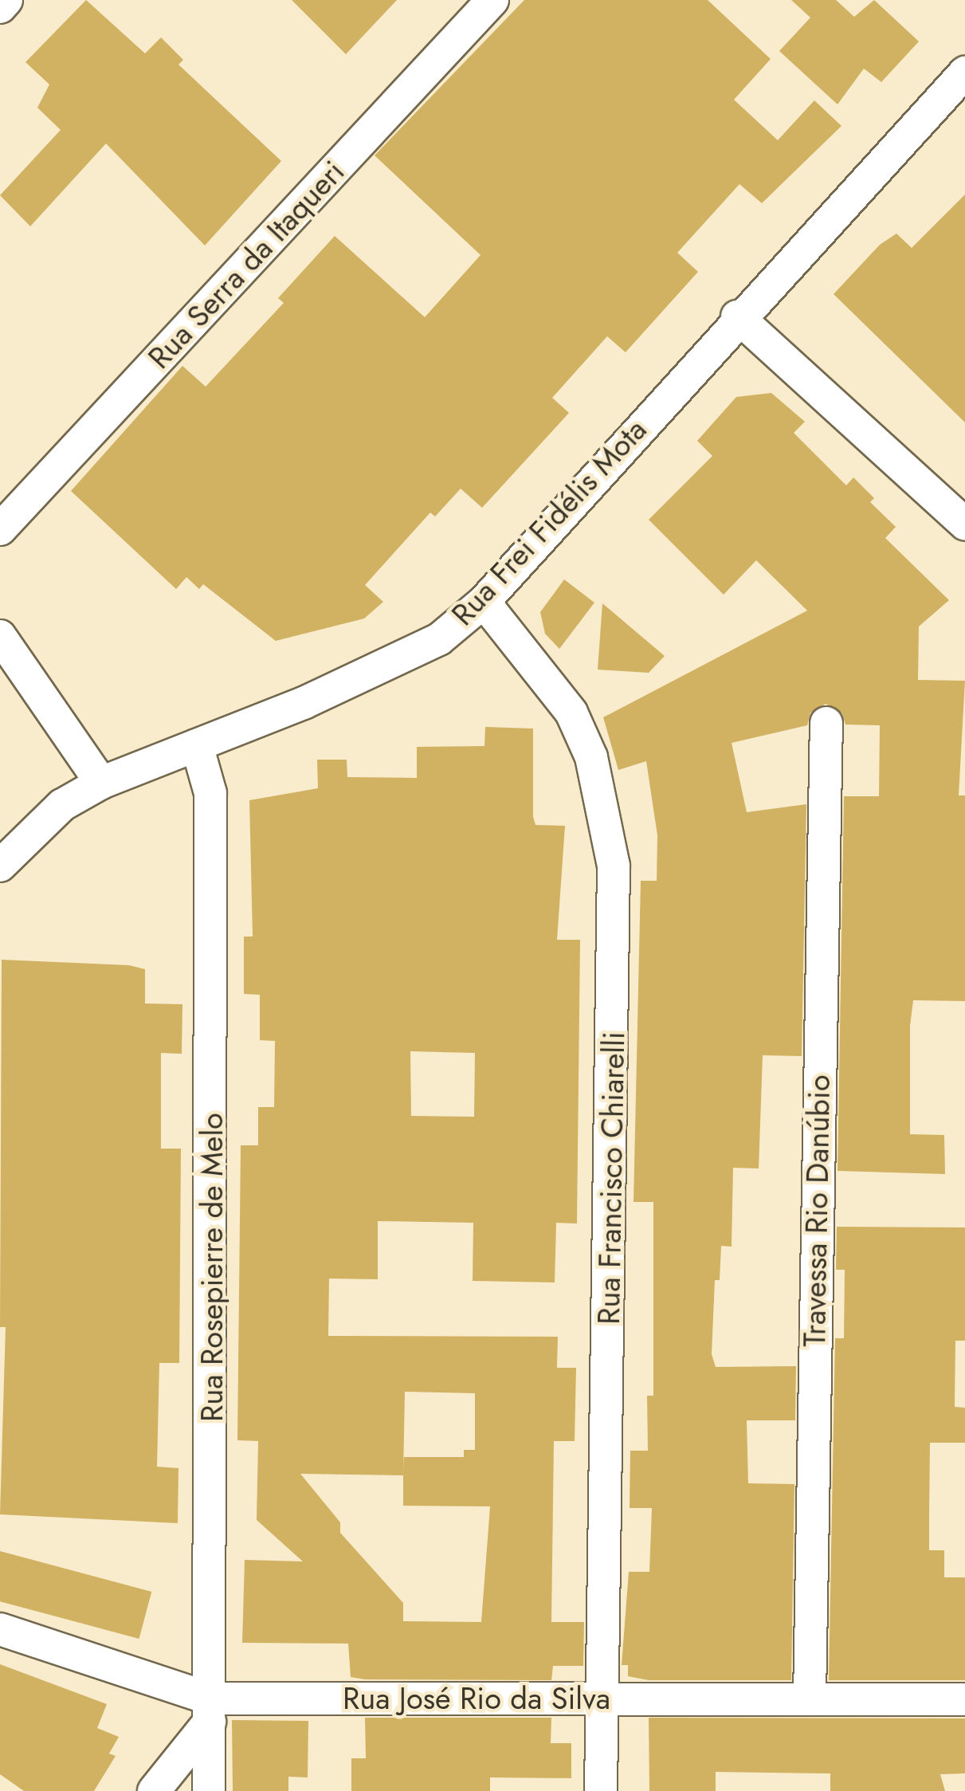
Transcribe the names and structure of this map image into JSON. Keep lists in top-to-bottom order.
{
  "streets": {
    "street": [
      "Rua Serra da Itaqueri",
      "Rua Frei Fidélis Mota",
      "Rua Francisco Chiarelli",
      "Travessa Rio Danúbio",
      "Rua Rosepierre de Melo",
      "Rua José Rio da Silva"
    ]
  },
  "crossings": [
    ["Rua Frei Fidélis Mota", "Rua Francisco Chiarelli"],
    ["Rua Frei Fidélis Mota", "Rua Rosepierre de Melo"],
    ["Rua Francisco Chiarelli", "Rua José Rio da Silva"],
    ["Travessa Rio Danúbio", "Rua José Rio da Silva"],
    ["Rua Rosepierre de Melo", "Rua José Rio da Silva"]
  ]
}
